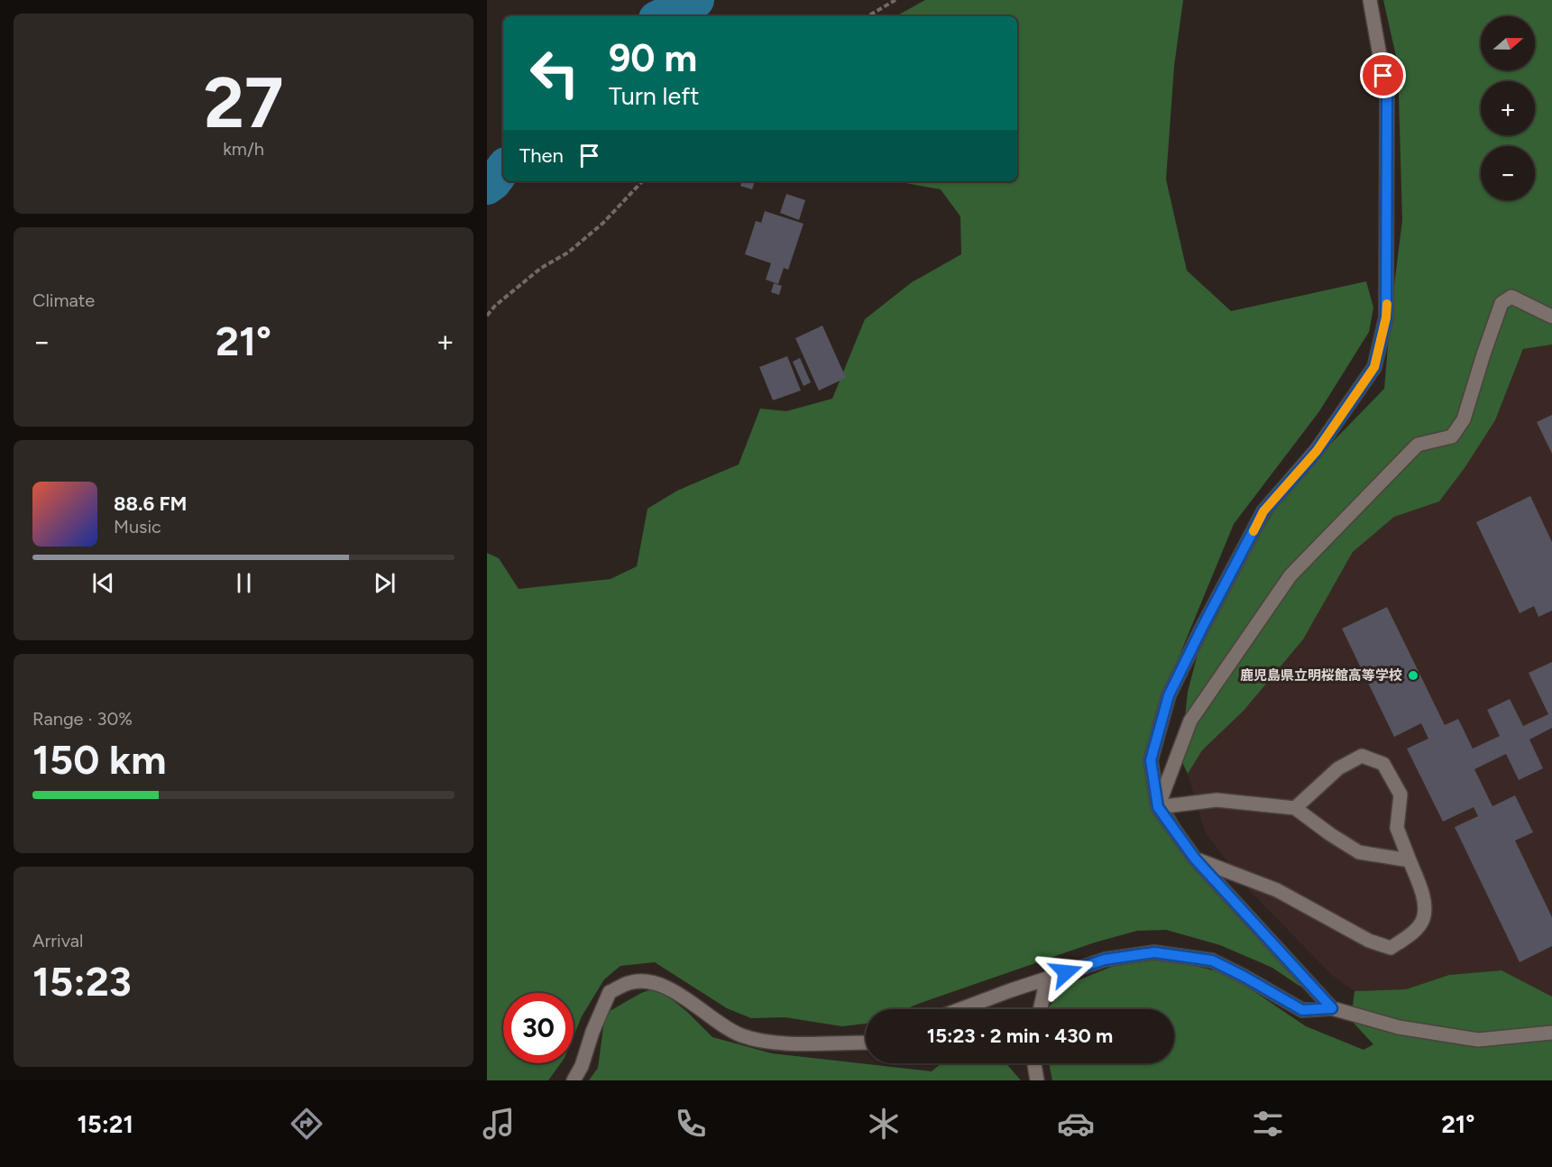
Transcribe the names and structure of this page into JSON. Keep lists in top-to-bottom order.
{
  "places": ["鹿児島県立明桜館高等学校"],
  "north": "right",
  "page": {
    "tile": [
      ["27", "km/h"],
      "Climate",
      ["Range · 30%", "150 km"],
      ["Arrival", "15:23"]
    ],
    "map_buttons": ["+", "−"],
    "turn": ["90 m", "Turn left"],
    "then": "Then",
    "heat": ["−", "21°", "+"],
    "song": ["88.6 FM", "Music"],
    "limit": "30",
    "trip": "15:23 · 2 min · 430 m",
    "tabs": ["15:21", "21°"]
  }
}
